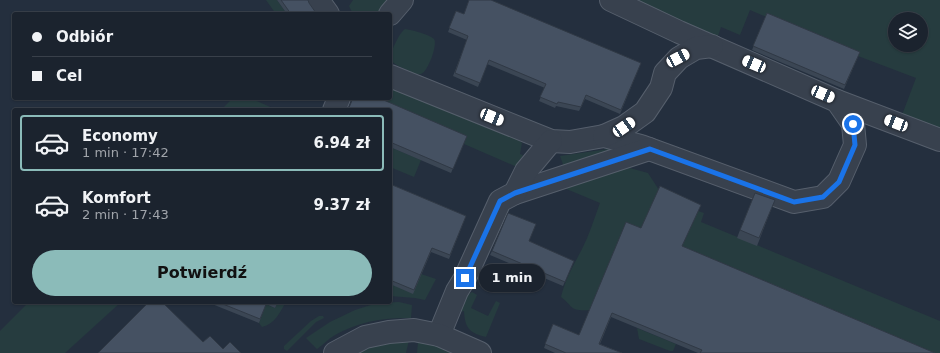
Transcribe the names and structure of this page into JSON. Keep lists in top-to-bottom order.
{
  "page": {
    "banner": ["Odbiór", "Cel"],
    "list": [
      {
        "name": "Economy",
        "note": "1 min · 17:42",
        "value": "6.94 zł"
      },
      {
        "name": "Komfort",
        "note": "2 min · 17:43",
        "value": "9.37 zł"
      }
    ],
    "buttons": "Potwierdź",
    "bubble": "1 min"
  }
}
